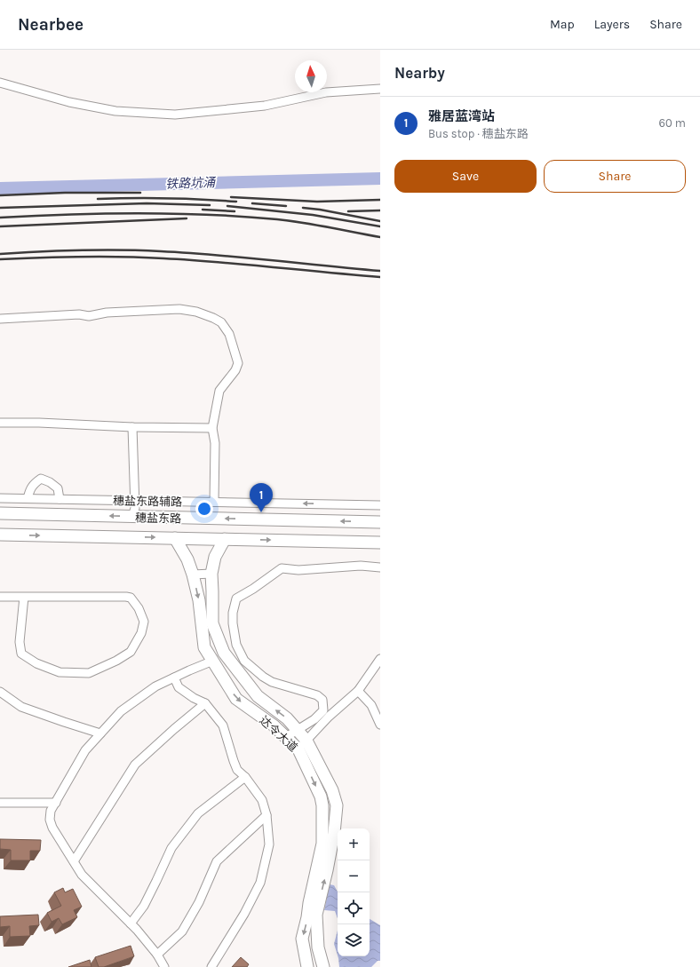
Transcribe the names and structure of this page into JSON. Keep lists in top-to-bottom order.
{
  "streets": {
    "street": ["穗盐东路辅路", "穗盐东路", "达令大道"]
  },
  "crossings": [
    ["穗盐东路", "达令大道"]
  ],
  "one_way": ["穗盐东路辅路"],
  "water": ["铁路坑涌"],
  "north": "top",
  "page": {
    "header": "Nearbee",
    "nav": ["Map", "Layers", "Share"],
    "heading": "Nearby",
    "list": [
      {
        "mark": "1",
        "name": "雅居蓝湾站",
        "note": "Bus stop · 穗盐东路",
        "value": "60 m"
      }
    ],
    "buttons": ["Save", "Share"],
    "pins": "1",
    "map_buttons": ["+", "−"]
  }
}
